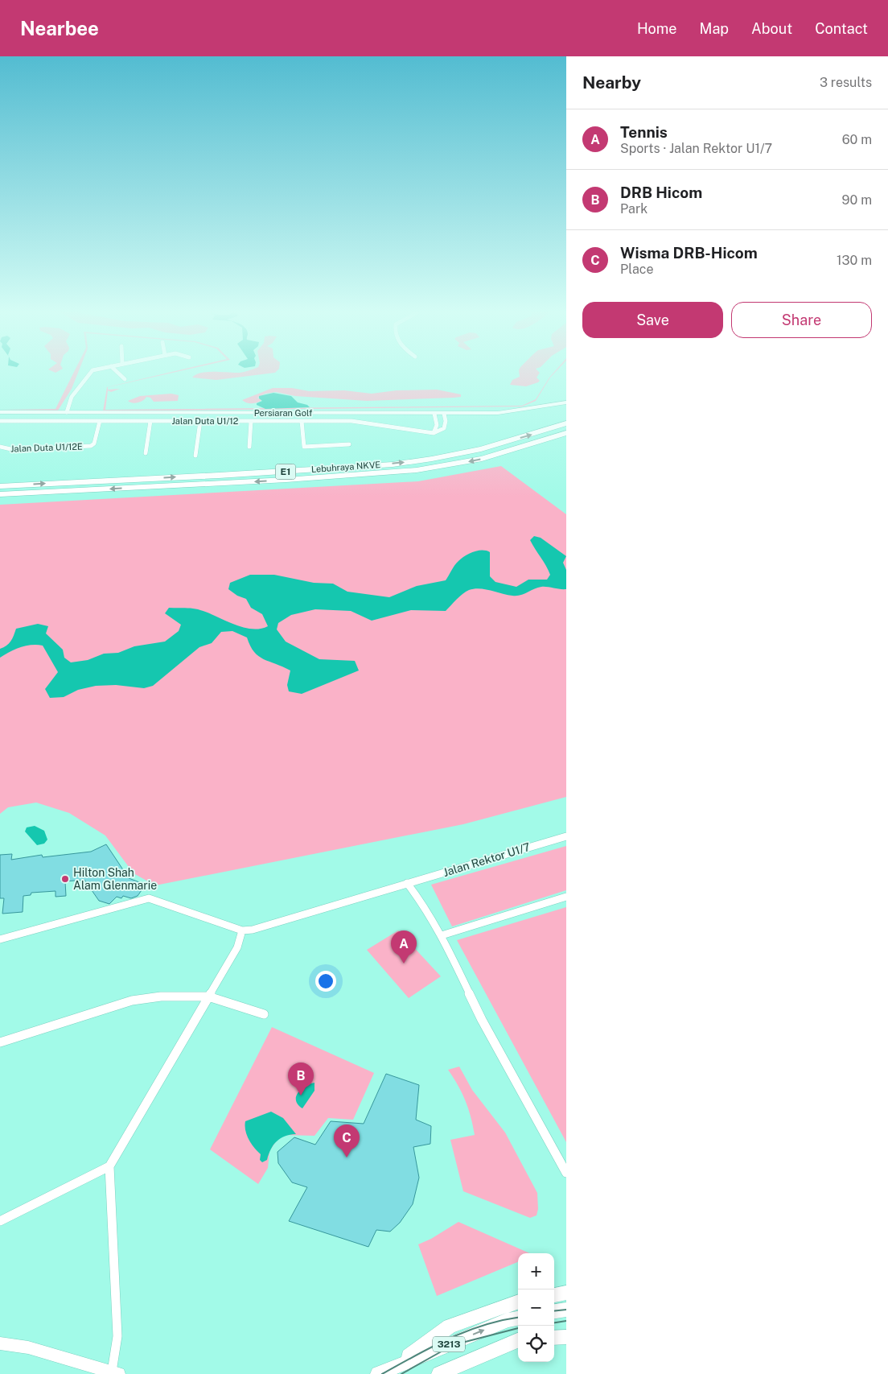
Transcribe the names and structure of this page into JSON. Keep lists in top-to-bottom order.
{
  "streets": {
    "highway": ["Lebuhraya NKVE", "E1"],
    "main road": ["3213"],
    "street": [
      "Persiaran Golf",
      "Jalan Duta U1/12",
      "Jalan Duta U1/12E",
      "Jalan Rektor U1/7"
    ]
  },
  "crossings": [
    ["Jalan Duta U1/12", "Jalan Duta U1/12E"]
  ],
  "places": ["Hilton Shah Alam Glenmarie"],
  "page": {
    "header": "Nearbee",
    "nav": [
      "Home",
      "Map",
      "About",
      "Contact"
    ],
    "heading": ["Nearby", "3 results"],
    "list": [
      {
        "mark": "A",
        "name": "Tennis",
        "note": "Sports · Jalan Rektor U1/7",
        "value": "60 m"
      },
      {
        "mark": "B",
        "name": "DRB Hicom",
        "note": "Park",
        "value": "90 m"
      },
      {
        "mark": "C",
        "name": "Wisma DRB-Hicom",
        "note": "Place",
        "value": "130 m"
      }
    ],
    "buttons": ["Save", "Share"],
    "pins": ["A", "B", "C"],
    "map_buttons": ["+", "−"]
  }
}
